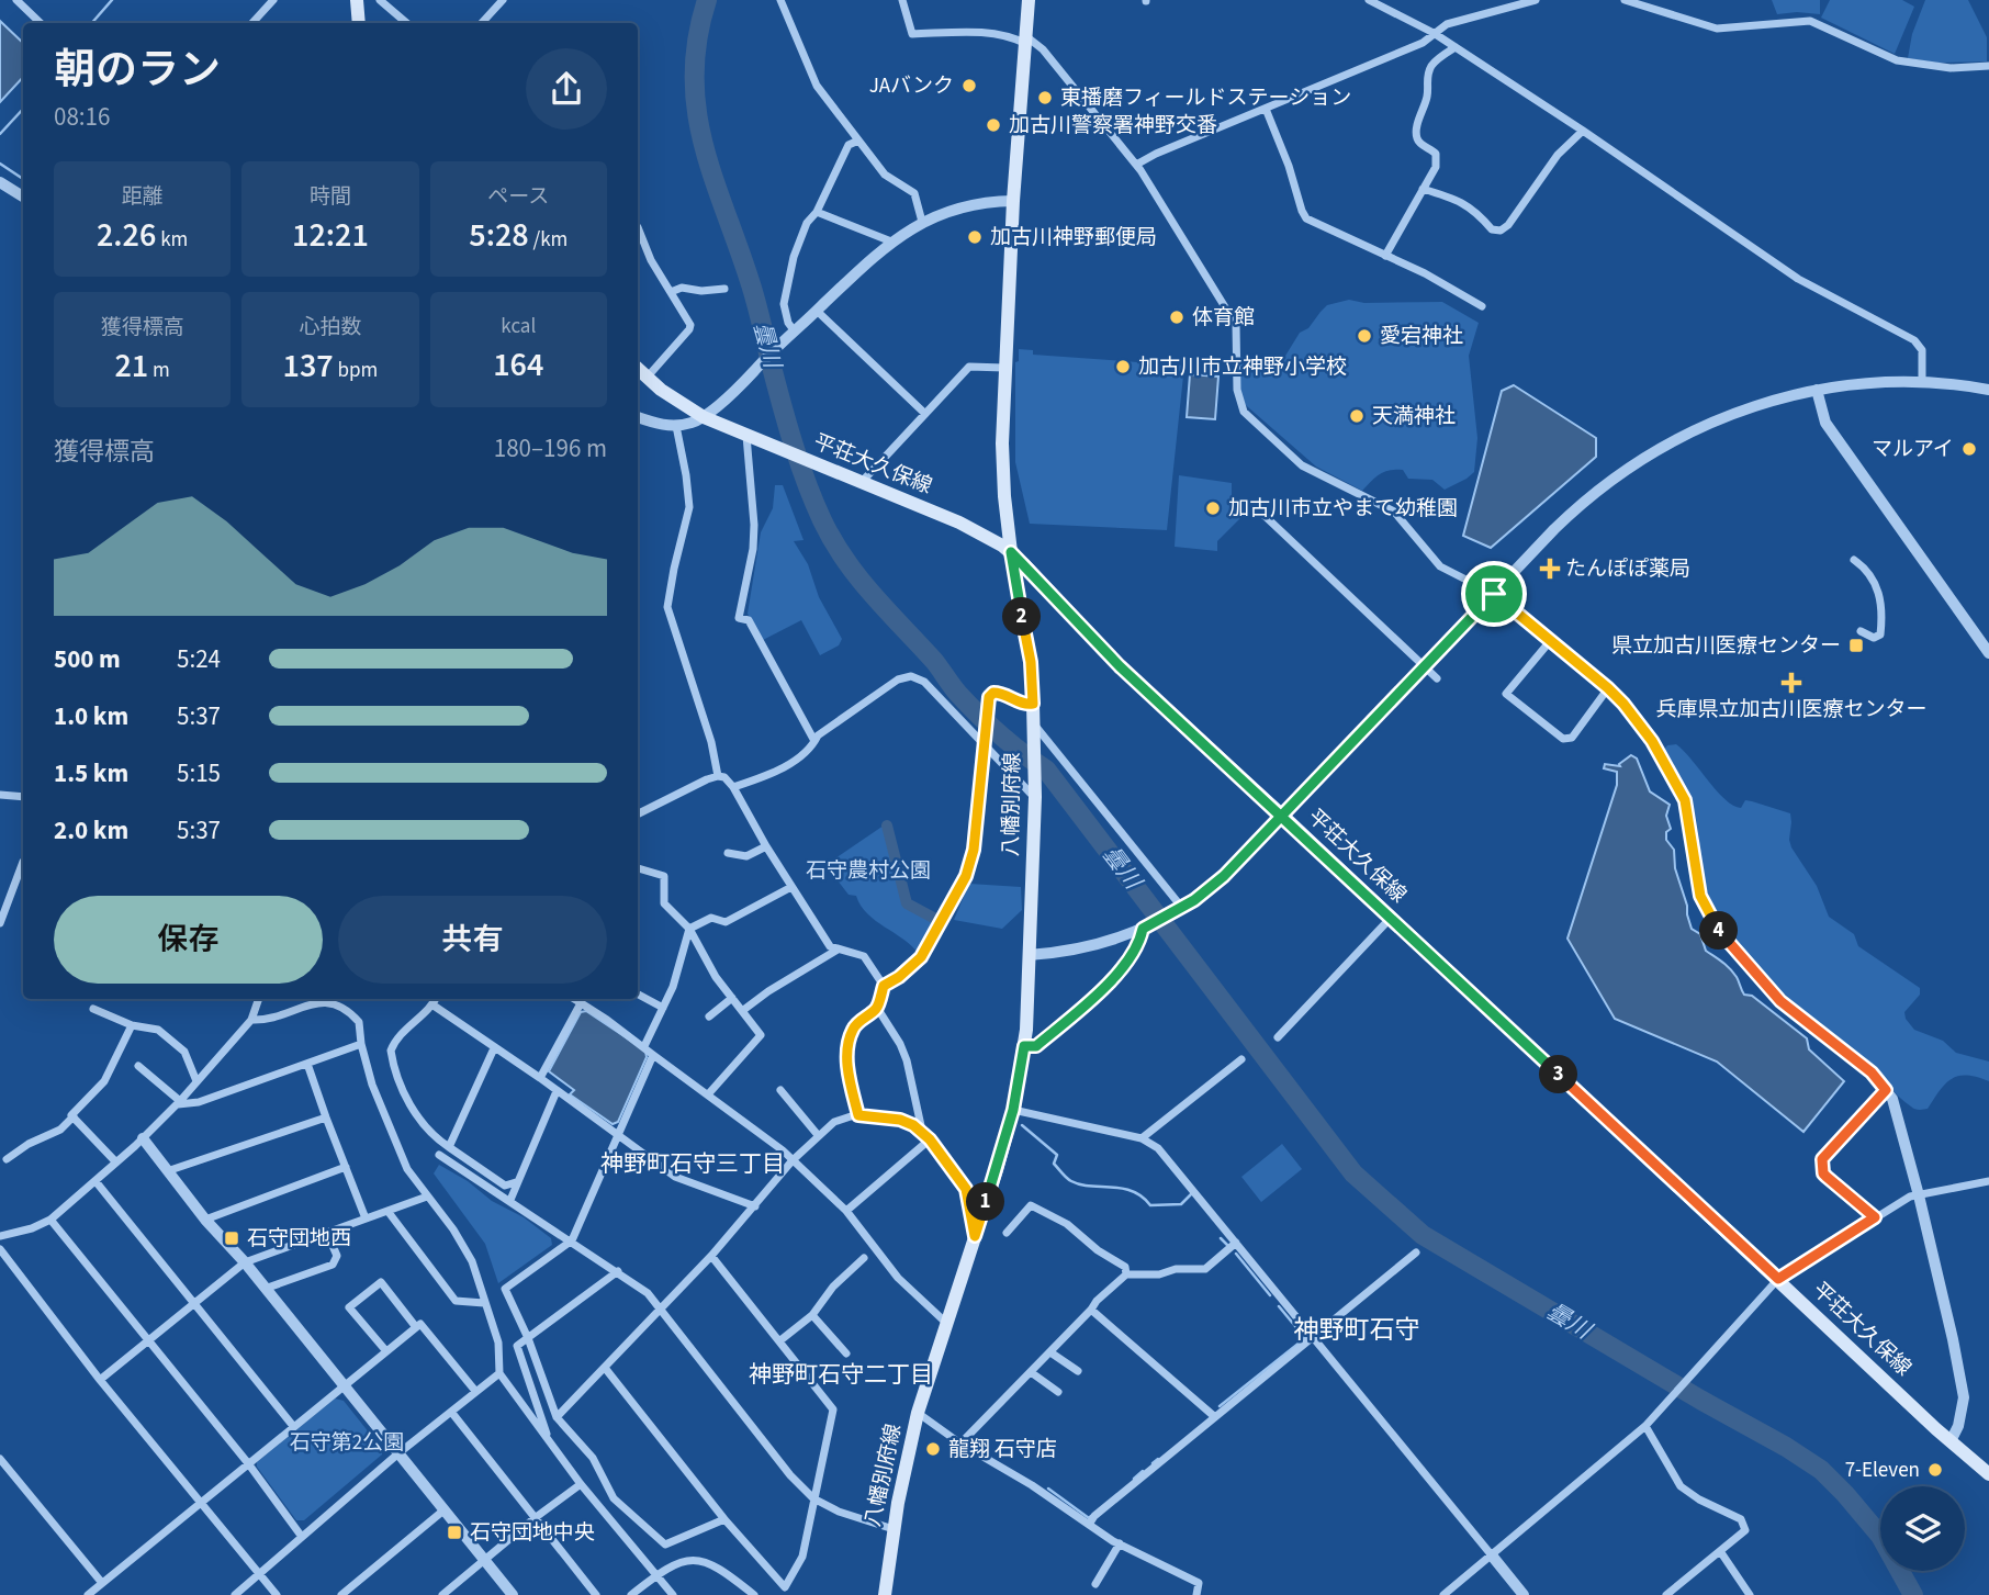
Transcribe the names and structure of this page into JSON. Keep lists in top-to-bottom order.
{
  "streets": {
    "main road": ["平荘大久保線", "八幡別府線"]
  },
  "crossings": [
    ["平荘大久保線", "八幡別府線"]
  ],
  "districts": ["神野町石守三丁目", "神野町石守", "神野町石守二丁目"],
  "water": ["曇川"],
  "parks": ["石守農村公園", "石守第2公園"],
  "places": {
    "other": [
      "JAバンク",
      "東播磨フィールドステーション",
      "加古川警察署神野交番",
      "加古川神野郵便局",
      "体育館",
      "愛宕神社",
      "加古川市立神野小学校",
      "天満神社",
      "マルアイ",
      "加古川市立やまて幼稚園",
      "龍翔 石守店",
      "7-Eleven"
    ],
    "health": ["たんぽぽ薬局", "兵庫県立加古川医療センター"],
    "transit": ["県立加古川医療センター", "石守団地西", "石守団地中央"]
  },
  "page": {
    "heading": ["朝のラン", "08:16"],
    "stats": [
      ["距離", "2.26 km"],
      ["時間", "12:21"],
      ["ペース", "5:28 /km"],
      ["獲得標高", "21 m"],
      ["心拍数", "137 bpm"],
      ["kcal", "164"]
    ],
    "chart": ["獲得標高", "180–196 m"],
    "pins": [
      "2",
      "4",
      "3",
      "1"
    ],
    "list": [
      {
        "name": "500 m",
        "note": "5:24"
      },
      {
        "name": "1.0 km",
        "note": "5:37"
      },
      {
        "name": "1.5 km",
        "note": "5:15"
      },
      {
        "name": "2.0 km",
        "note": "5:37"
      }
    ],
    "buttons": ["保存", "共有"]
  }
}
